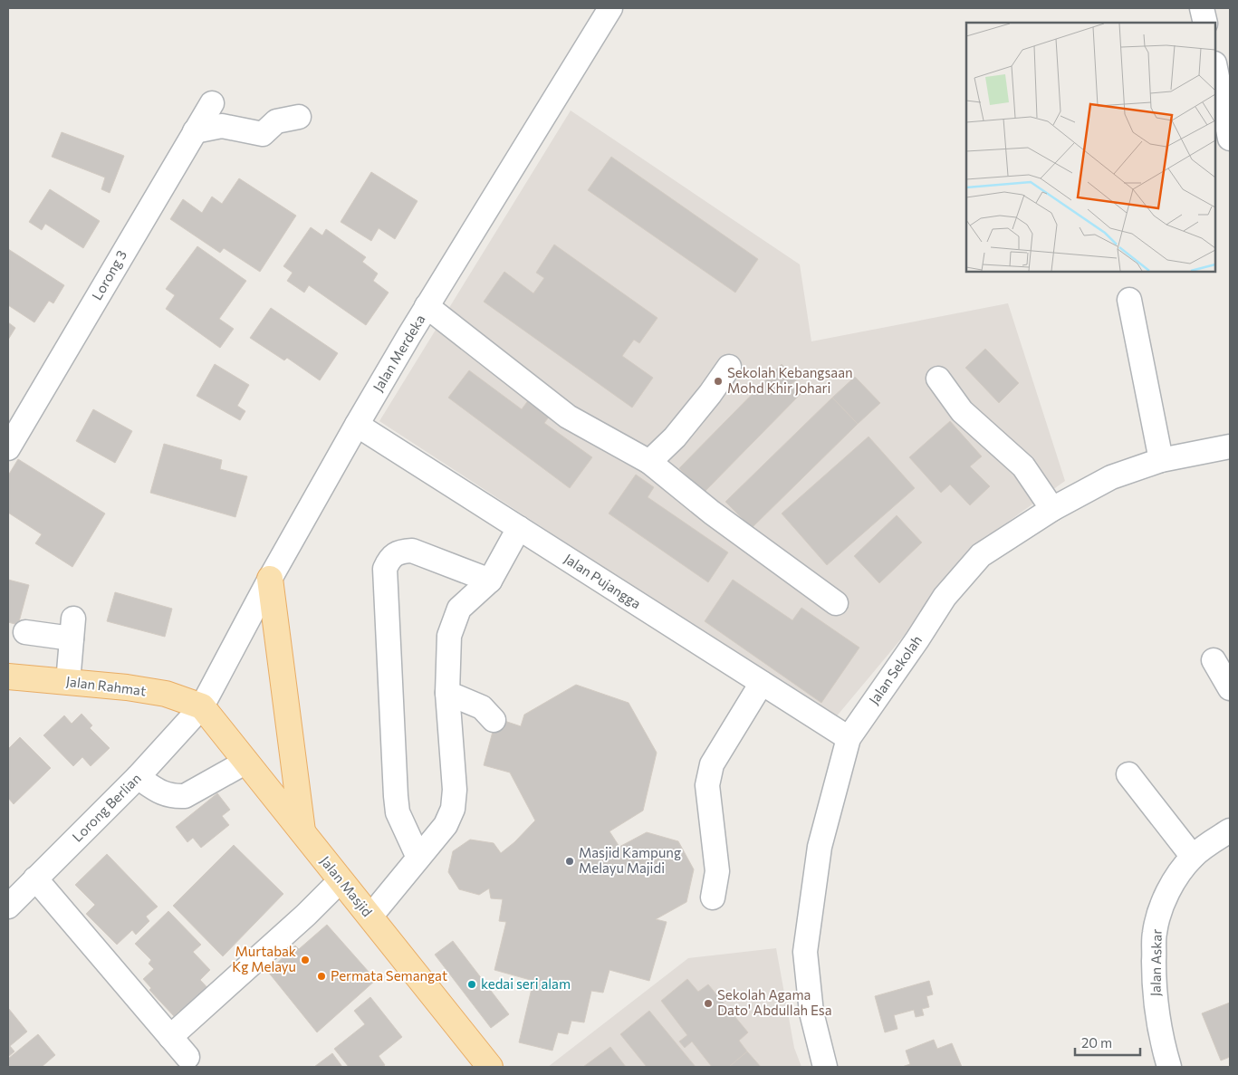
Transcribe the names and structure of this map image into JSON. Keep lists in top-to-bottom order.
{
  "streets": {
    "main road": ["Jalan Rahmat", "Jalan Masjid"],
    "street": [
      "Lorong 3",
      "Jalan Merdeka",
      "Jalan Pujangga",
      "Jalan Sekolah",
      "Lorong Berlian",
      "Jalan Askar"
    ]
  },
  "crossings": [
    ["Jalan Merdeka", "Jalan Pujangga"],
    ["Jalan Merdeka", "Jalan Rahmat"],
    ["Jalan Merdeka", "Lorong Berlian"],
    ["Jalan Merdeka", "Jalan Masjid"],
    ["Jalan Pujangga", "Jalan Sekolah"],
    ["Jalan Rahmat", "Lorong Berlian"],
    ["Jalan Rahmat", "Jalan Masjid"],
    ["Lorong Berlian", "Jalan Masjid"]
  ],
  "places": [
    "Sekolah Kebangsaan Mohd Khir Johari",
    "Masjid Kampung Melayu Majidi",
    "Murtabak Kg Melayu",
    "Permata Semangat",
    "kedai seri alam",
    "Sekolah Agama Dato' Abdullah Esa"
  ],
  "scale_bar": "20 m"
}
